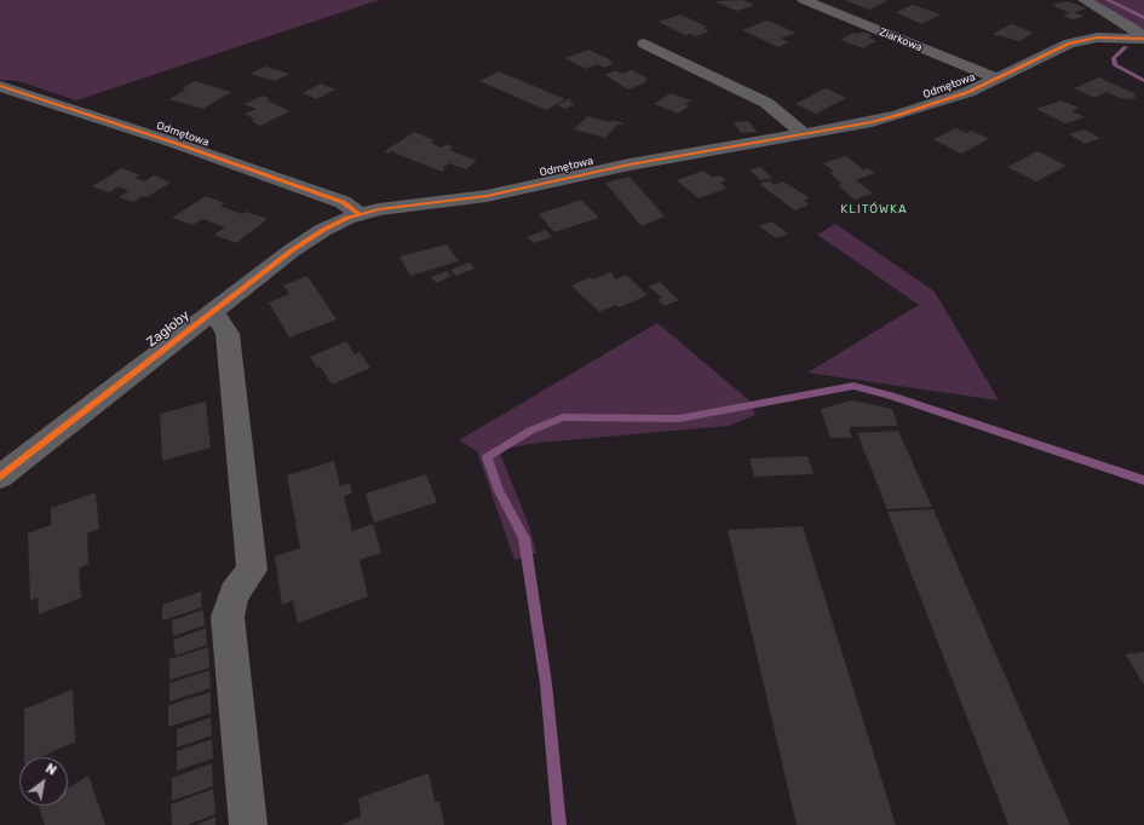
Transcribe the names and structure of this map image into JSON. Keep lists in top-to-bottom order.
{
  "streets": {
    "street": ["Ziarkowa", "Odmętowa", "Zagłoby"]
  },
  "crossings": [
    ["Ziarkowa", "Odmętowa"],
    ["Odmętowa", "Zagłoby"]
  ],
  "districts": ["KLITÓWKA"],
  "north": "top right"
}
